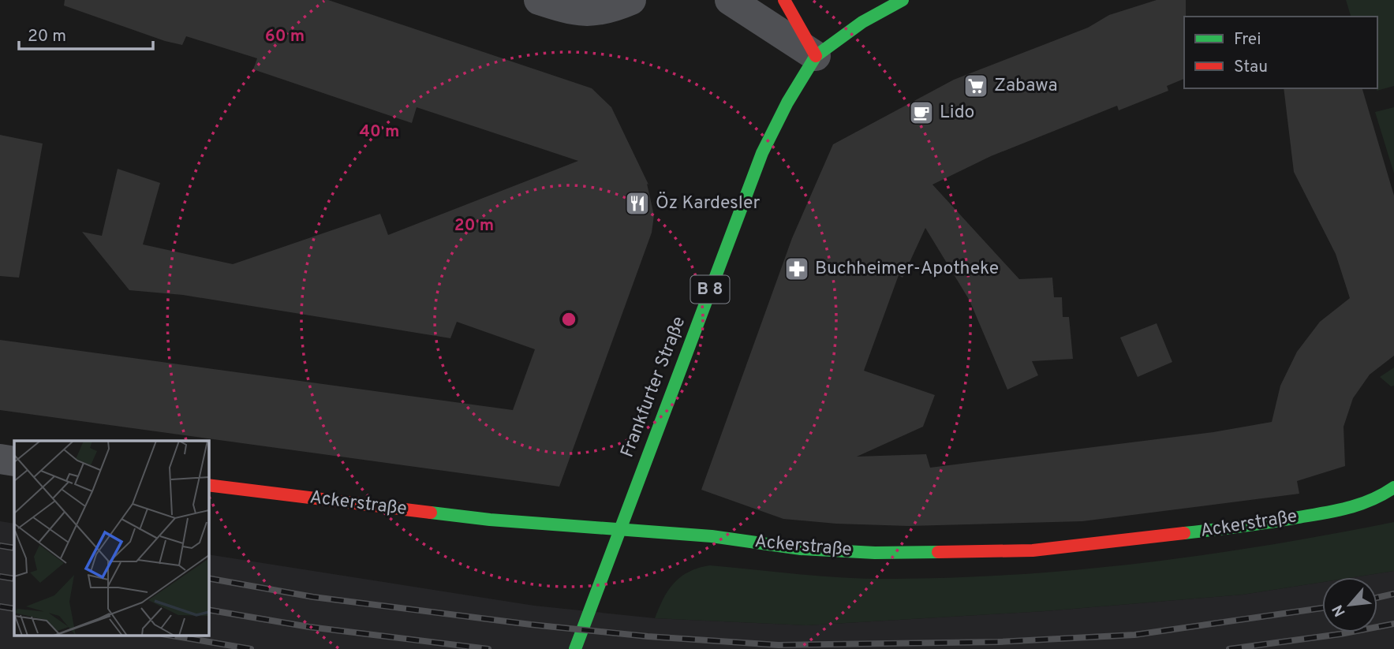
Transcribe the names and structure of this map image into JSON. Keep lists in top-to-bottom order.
{
  "streets": {
    "street": ["B 8", "Frankfurter Straße", "Ackerstraße"]
  },
  "crossings": [
    ["Frankfurter Straße", "Ackerstraße"]
  ],
  "places": {
    "supermarket": ["Zabawa"],
    "cafe": ["Lido"],
    "restaurant": ["Öz Kardesler"],
    "pharmacy": ["Buchheimer-Apotheke"]
  },
  "legend": ["Frei", "Stau"],
  "scale_bar": "20 m",
  "north": "bottom left",
  "rings": ["60 m", "40 m", "20 m"]
}
